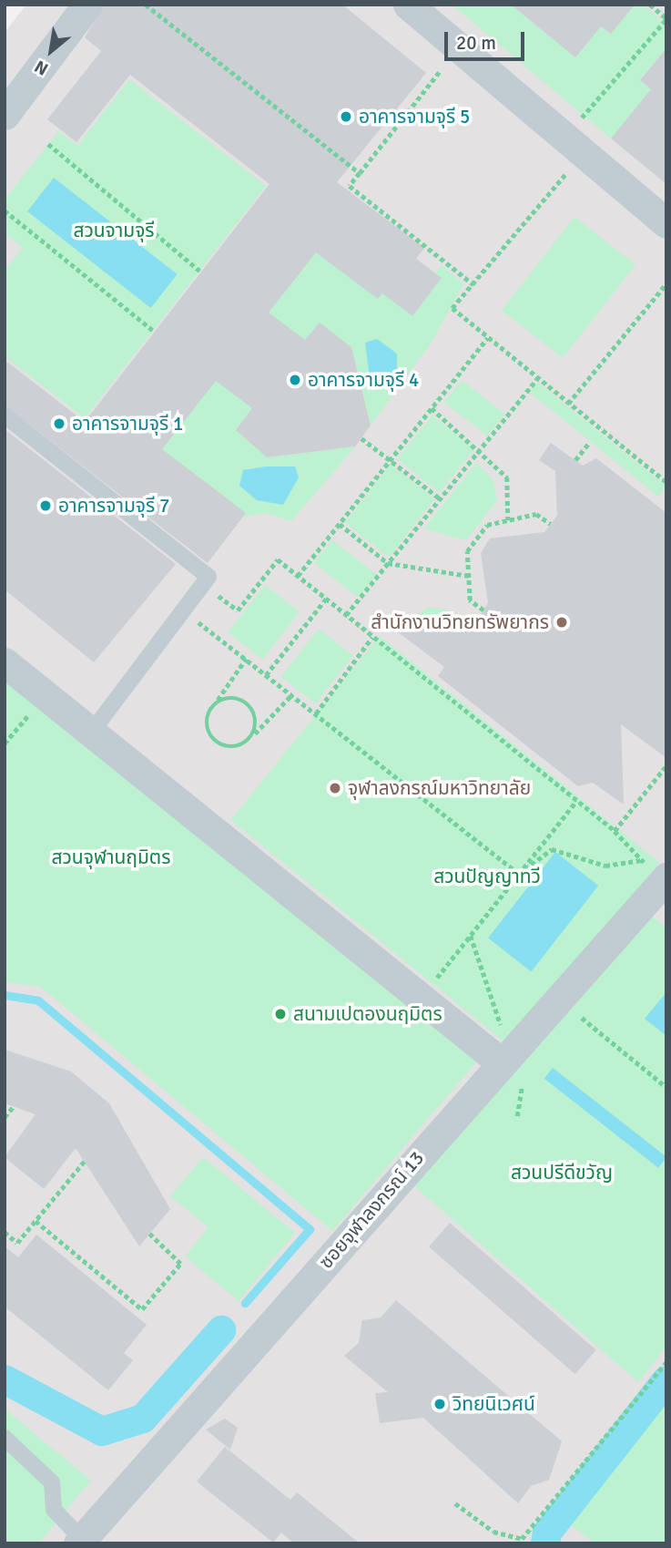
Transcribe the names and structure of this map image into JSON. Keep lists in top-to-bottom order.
{
  "streets": {
    "street": ["ซอยจุฬาลงกรณ์ 13"]
  },
  "parks": [
    "สวนจามจุรี",
    "สวนจุฬานฤมิตร",
    "สวนปัญญาทวี",
    "สวนปรีดีขวัญ"
  ],
  "places": [
    "อาคารจามจุรี 5",
    "อาคารจามจุรี 4",
    "อาคารจามจุรี 1",
    "อาคารจามจุรี 7",
    "สำนักงานวิทยทรัพยากร",
    "จุฬาลงกรณ์มหาวิทยาลัย",
    "สนามเปตองนฤมิตร",
    "วิทยนิเวศน์"
  ],
  "scale_bar": "20 m",
  "north": "bottom left"
}
